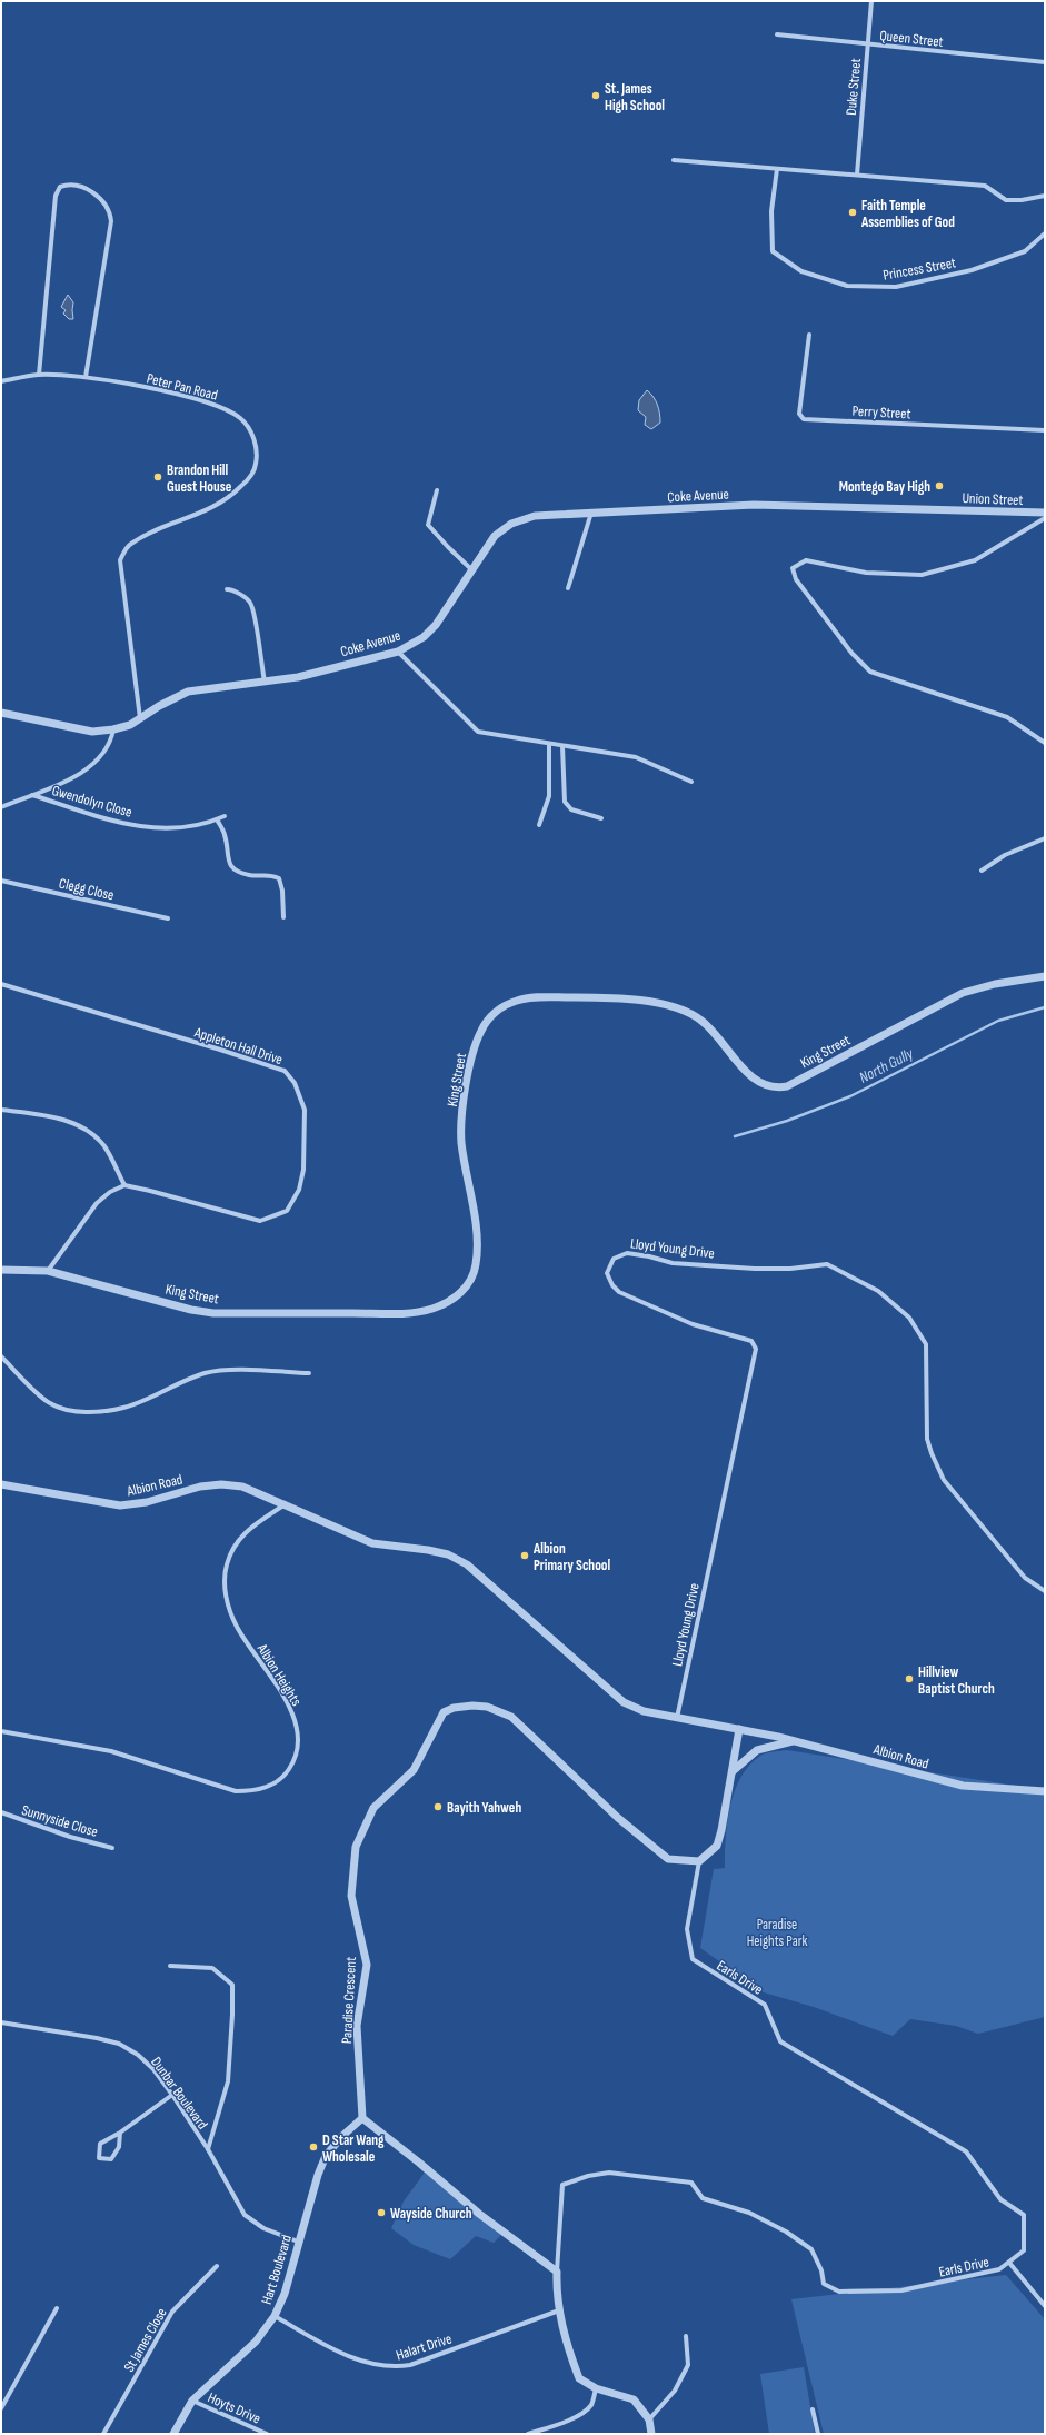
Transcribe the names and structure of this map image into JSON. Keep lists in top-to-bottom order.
{
  "streets": {
    "street": [
      "Queen Street",
      "Duke Street",
      "Princess Street",
      "Peter Pan Road",
      "Perry Street",
      "Coke Avenue",
      "Union Street",
      "Gwendolyn Close",
      "Clegg Close",
      "Appleton Hall Drive",
      "King Street",
      "Lloyd Young Drive",
      "Albion Road",
      "Albion Heights",
      "Sunnyside Close",
      "Earls Drive",
      "Paradise Crescent",
      "Dunbar Boulevard",
      "Hart Boulevard",
      "St James Close",
      "Halart Drive",
      "Hoyts Drive"
    ]
  },
  "crossings": [
    ["Queen Street", "Duke Street"],
    ["Peter Pan Road", "Coke Avenue"],
    ["Coke Avenue", "Union Street"],
    ["Lloyd Young Drive", "Albion Road"],
    ["Albion Road", "Albion Heights"],
    ["Earls Drive", "Paradise Crescent"],
    ["Paradise Crescent", "Hart Boulevard"],
    ["Dunbar Boulevard", "Hart Boulevard"],
    ["Hart Boulevard", "Halart Drive"],
    ["Hart Boulevard", "Hoyts Drive"]
  ],
  "water": ["North Gully"],
  "parks": ["Paradise Heights Park"],
  "places": [
    "St. James High School",
    "Faith Temple Assemblies of God",
    "Brandon Hill Guest House",
    "Montego Bay High",
    "Albion Primary School",
    "Hillview Baptist Church",
    "Bayith Yahweh",
    "D Star Wang Wholesale",
    "Wayside Church"
  ]
}
